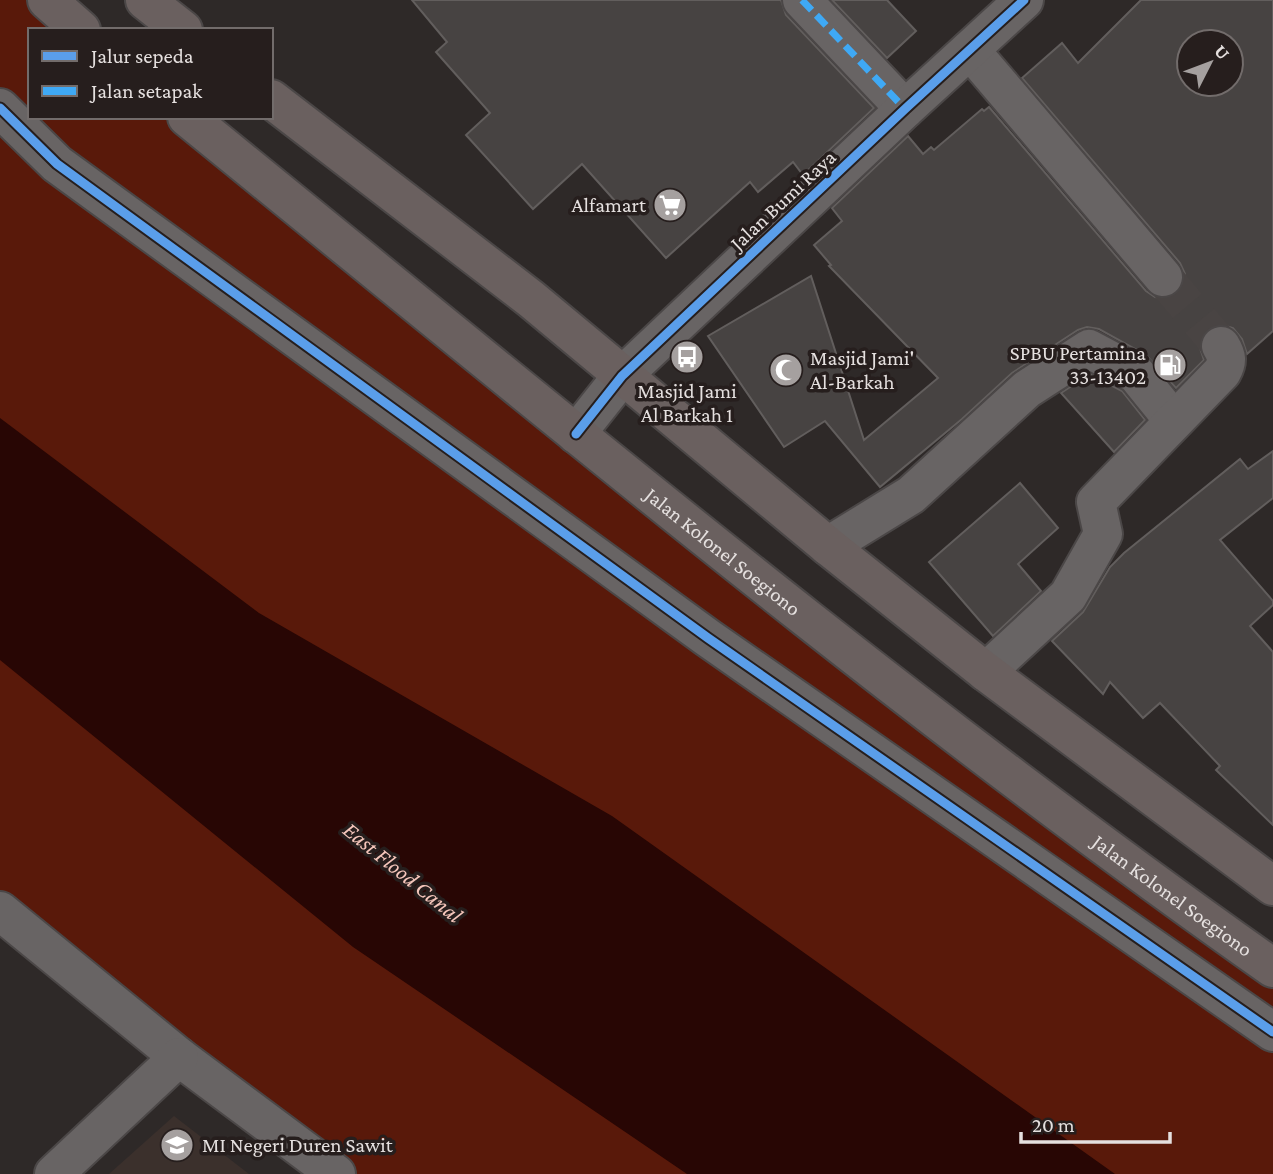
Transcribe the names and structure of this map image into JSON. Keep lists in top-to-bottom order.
{
  "streets": {
    "main road": ["Jalan Kolonel Soegiono"],
    "street": ["Jalan Bumi Raya"]
  },
  "crossings": [
    ["Jalan Bumi Raya", "Jalan Kolonel Soegiono"]
  ],
  "water": ["East Flood Canal"],
  "places": {
    "supermarket": ["Alfamart"],
    "bus stop": ["Masjid Jami Al Barkah 1"],
    "fuel station": ["SPBU Pertamina 33-13402"],
    "mosque": ["Masjid Jami' Al-Barkah"],
    "school or university": ["MI Negeri Duren Sawit"]
  },
  "legend": ["Jalur sepeda", "Jalan setapak"],
  "scale_bar": "20 m",
  "north": "top right"
}
